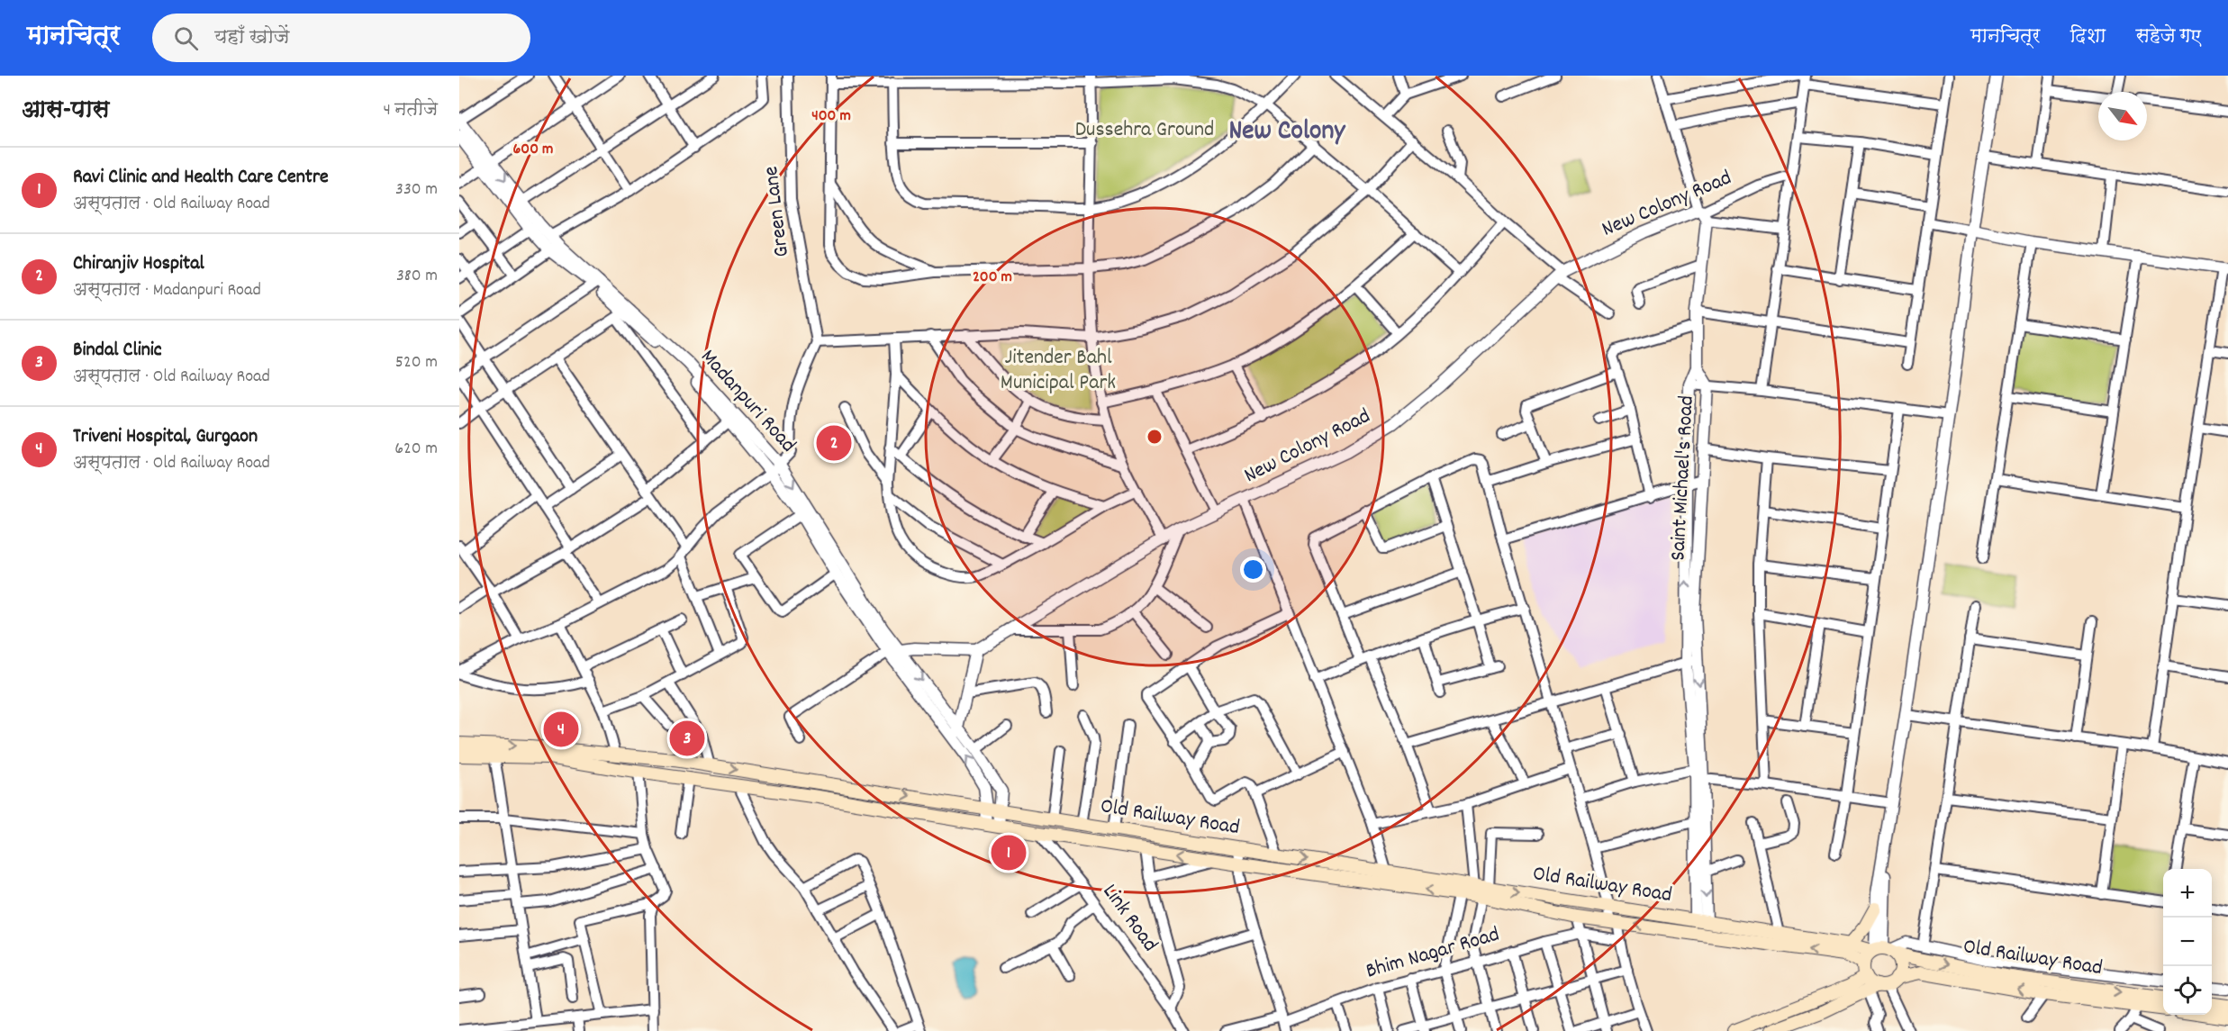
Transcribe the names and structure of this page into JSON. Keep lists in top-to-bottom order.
{
  "streets": {
    "main road": ["Old Railway Road"],
    "street": [
      "New Colony Road",
      "Green Lane",
      "Madanpuri Road",
      "Saint Michael's Road",
      "Link Road",
      "Bhim Nagar Road"
    ]
  },
  "crossings": [
    ["Madanpuri Road", "Old Railway Road"],
    ["Saint Michael's Road", "Old Railway Road"],
    ["Old Railway Road", "Link Road"]
  ],
  "districts": ["New Colony"],
  "parks": ["Dussehra Ground", "Jitender Bahl Municipal Park"],
  "north": "bottom right",
  "page": {
    "header": "मानचित्र",
    "search": "यहाँ खोजें",
    "nav": ["मानचित्र", "दिशा", "सहेजे गए"],
    "heading": ["आस-पास", "4 नतीजे"],
    "list": [
      {
        "mark": "1",
        "name": "Ravi Clinic and Health Care Centre",
        "note": "अस्पताल · Old Railway Road",
        "value": "330 m"
      },
      {
        "mark": "2",
        "name": "Chiranjiv Hospital",
        "note": "अस्पताल · Madanpuri Road",
        "value": "380 m"
      },
      {
        "mark": "3",
        "name": "Bindal Clinic",
        "note": "अस्पताल · Old Railway Road",
        "value": "520 m"
      },
      {
        "mark": "4",
        "name": "Triveni Hospital, Gurgaon",
        "note": "अस्पताल · Old Railway Road",
        "value": "620 m"
      }
    ],
    "pins": [
      "2",
      "4",
      "3",
      "1"
    ],
    "map_buttons": ["+", "−"]
  },
  "rings": ["400 m", "600 m", "200 m"]
}
